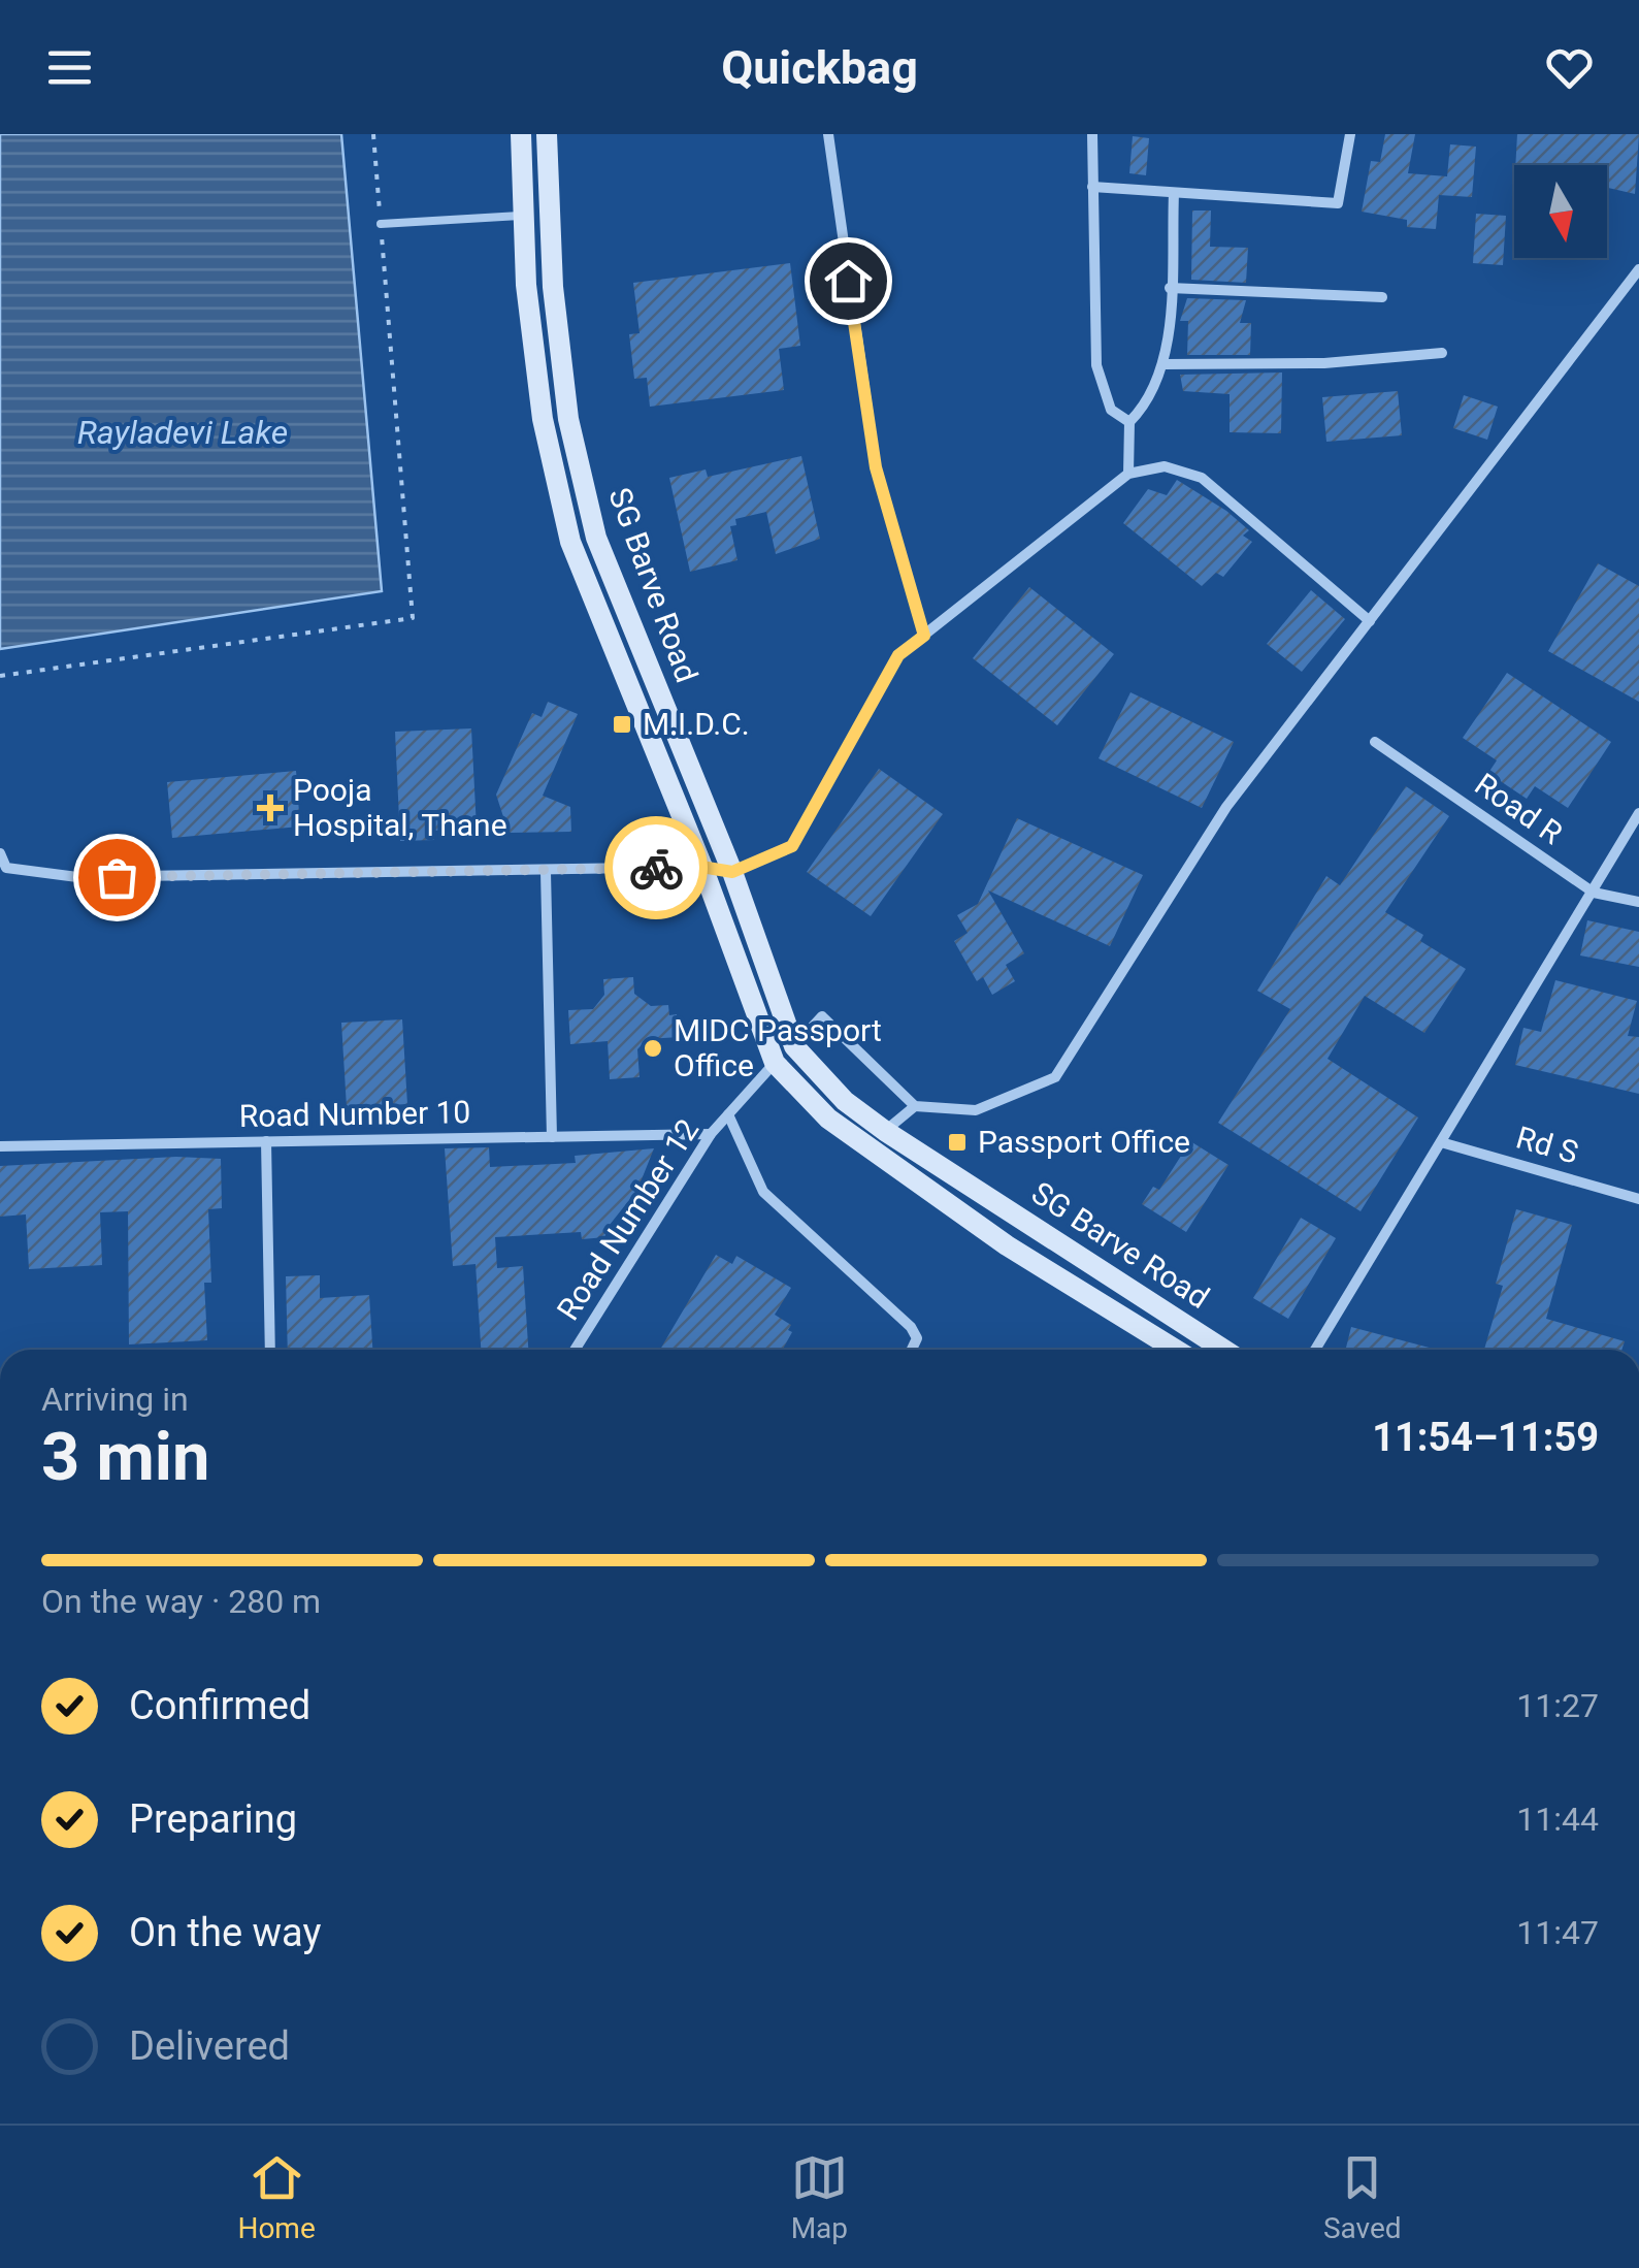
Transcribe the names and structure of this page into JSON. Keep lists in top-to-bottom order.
{
  "streets": {
    "main road": ["SG Barve Road"],
    "street": [
      "Road R",
      "Road Number 10",
      "Rd S",
      "Road Number 12"
    ]
  },
  "crossings": [
    ["SG Barve Road", "Road Number 12"],
    ["Road Number 10", "Road Number 12"]
  ],
  "water": ["Rayladevi Lake"],
  "places": {
    "transit": ["M.I.D.C.", "Passport Office"],
    "health": ["Pooja Hospital, Thane"],
    "other": ["MIDC Passport Office"]
  },
  "north": "bottom",
  "page": {
    "header": "Quickbag",
    "heading": ["3 min", "Arriving in", "11:54–11:59"],
    "bar": "On the way · 280 m",
    "list": [
      ["Confirmed", "11:27"],
      ["Preparing", "11:44"],
      ["On the way", "11:47"],
      "Delivered"
    ],
    "tabs": ["Home", "Map", "Saved"]
  }
}
